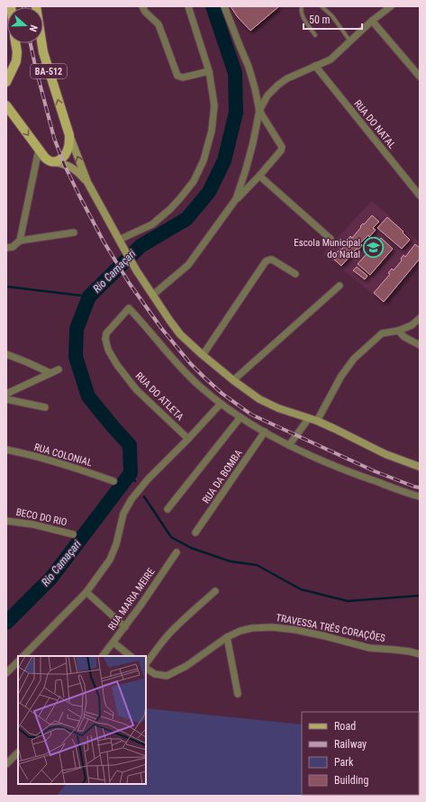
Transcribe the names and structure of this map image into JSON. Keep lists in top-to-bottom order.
{
  "streets": {
    "main road": ["BA-512"],
    "street": [
      "RUA DO NATAL",
      "RUA DO ATLETA",
      "RUA COLONIAL",
      "RUA DA BOMBA",
      "BECO DO RIO",
      "RUA MARIA MEIRE",
      "TRAVESSA TRÊS CORAÇÕES"
    ]
  },
  "water": ["Rio Camaçari"],
  "places": {
    "school or university": ["Escola Municipal do Natal"]
  },
  "legend": [
    "Road",
    "Railway",
    "Park",
    "Building"
  ],
  "scale_bar": "50 m",
  "north": "right"
}
